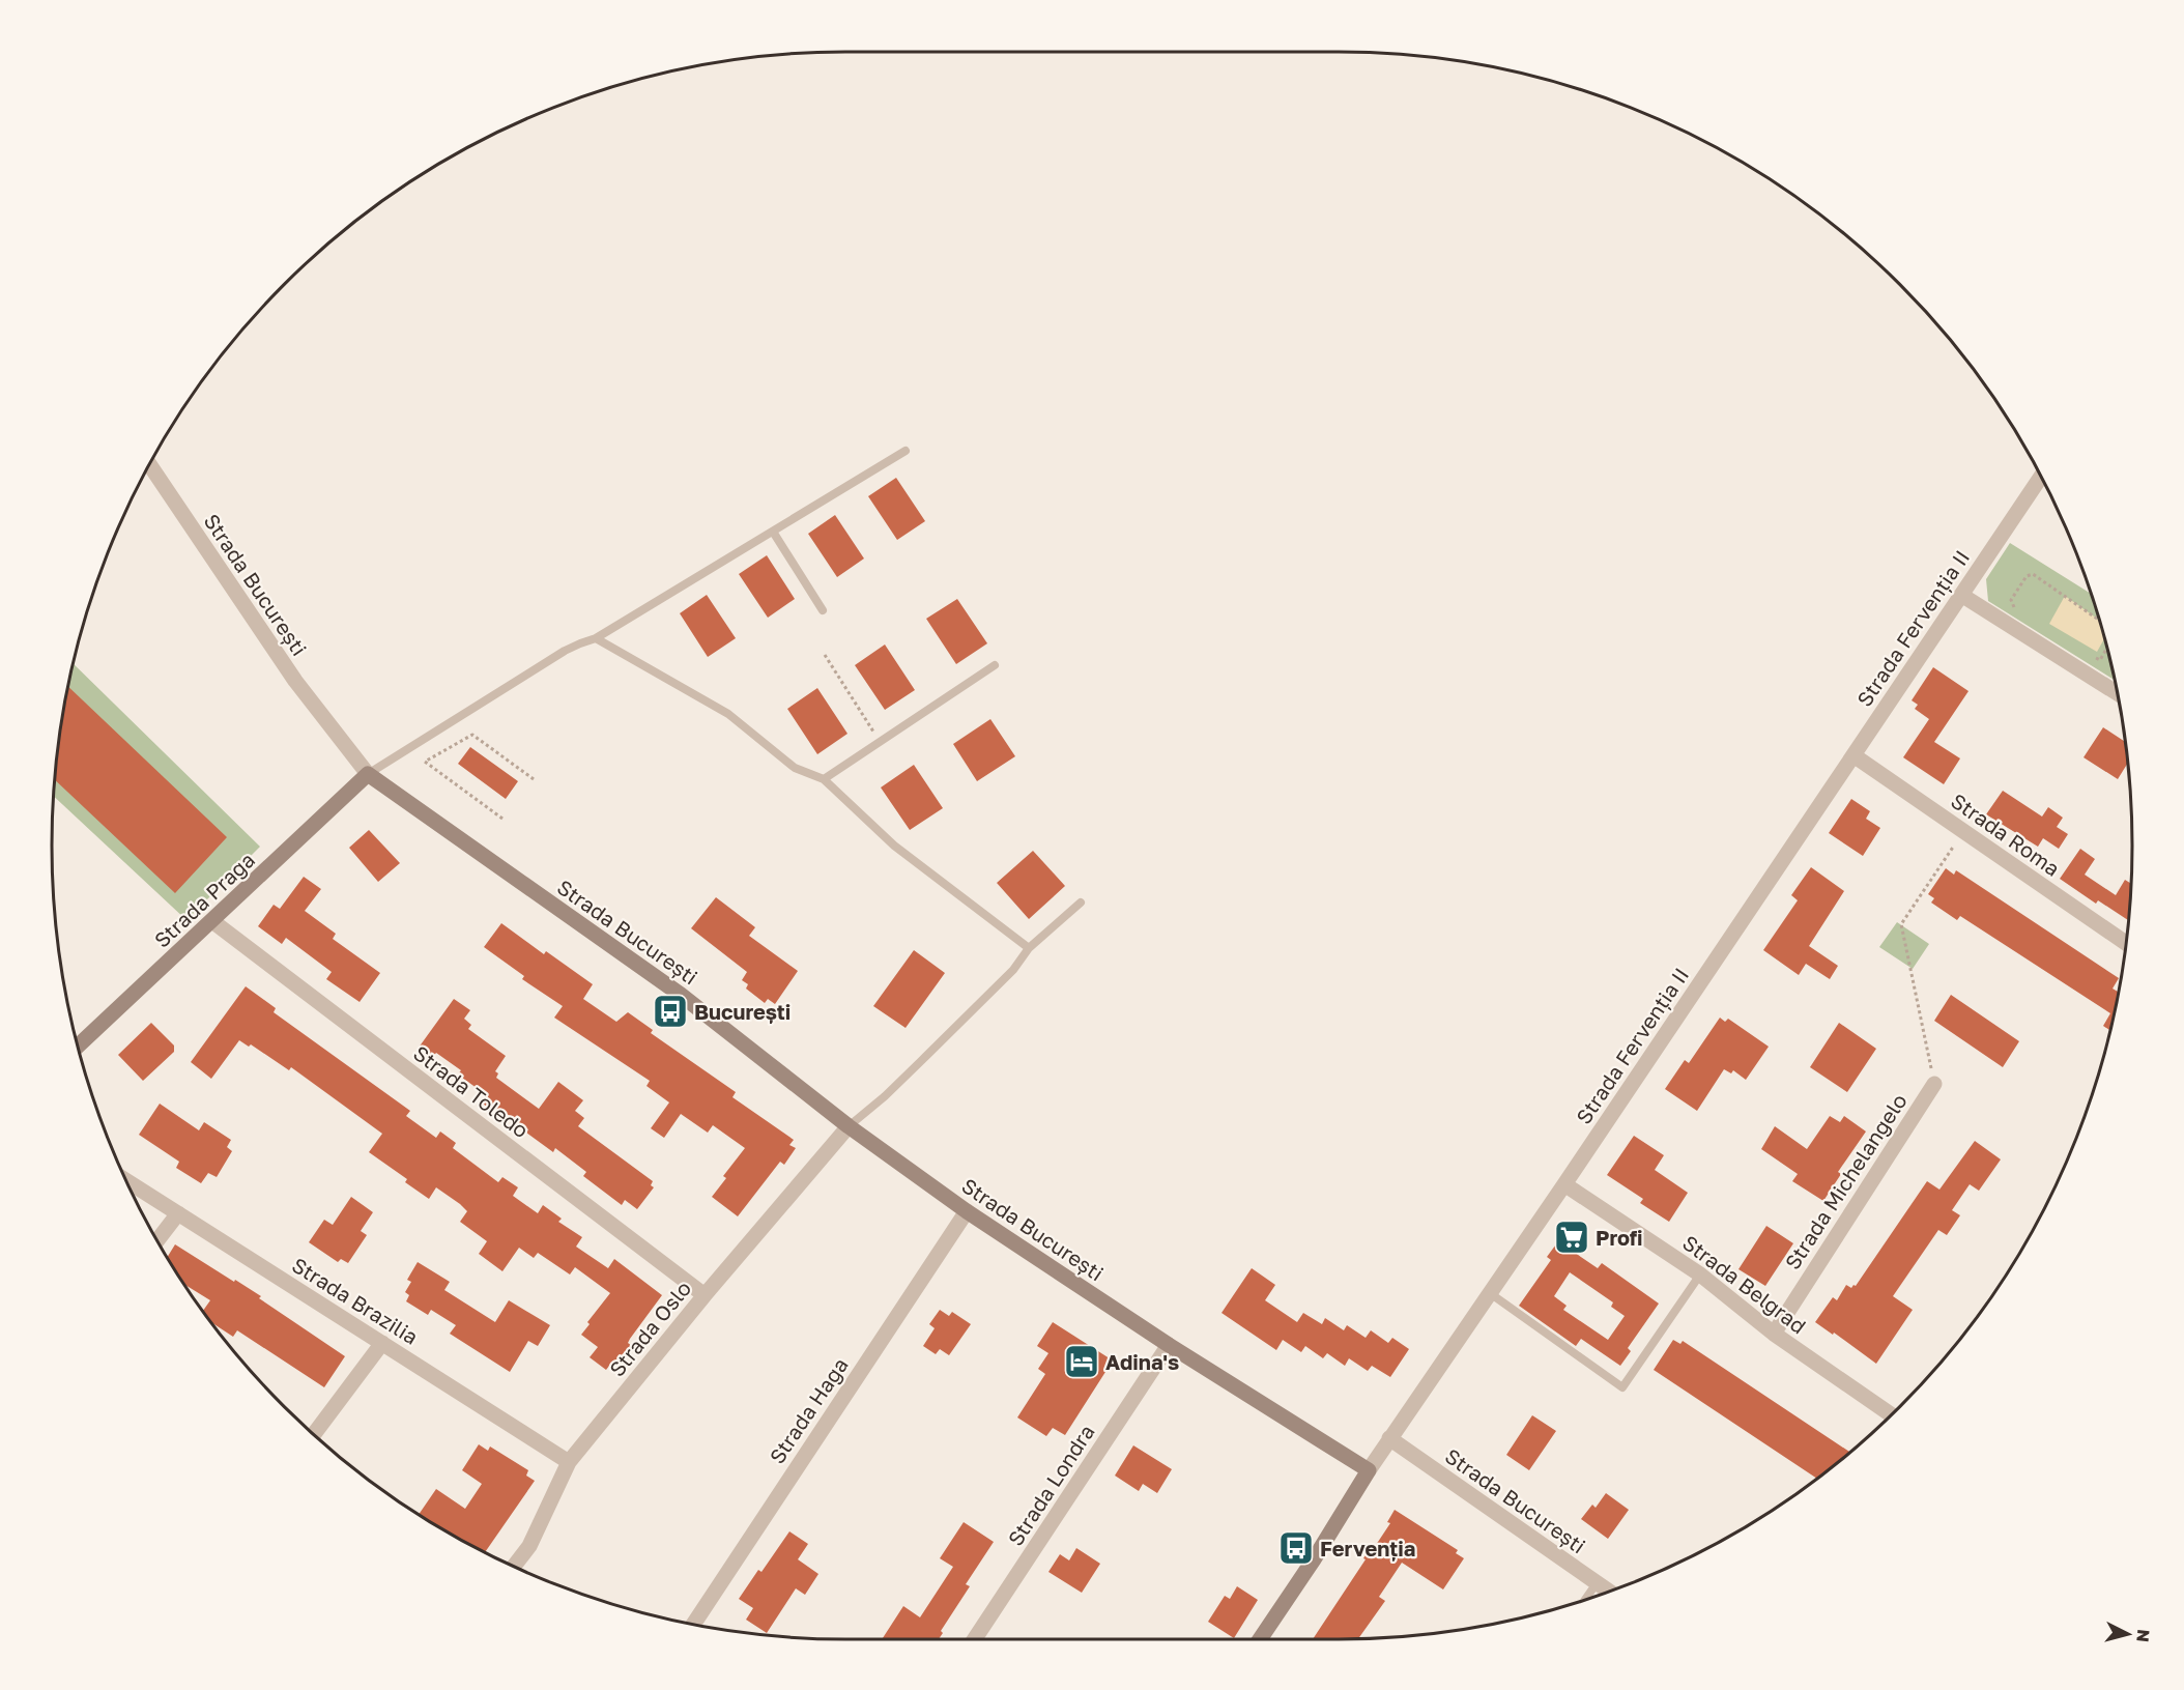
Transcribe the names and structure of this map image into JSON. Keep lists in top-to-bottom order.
{
  "streets": {
    "street": [
      "Strada București",
      "Strada Fervenția II",
      "Strada Roma",
      "Strada Praga",
      "Strada Toledo",
      "Strada Michelangelo",
      "Strada Belgrad",
      "Strada Brazilia",
      "Strada Oslo",
      "Strada Haga",
      "Strada Londra"
    ]
  },
  "crossings": [
    ["Strada București", "Strada Fervenția II"],
    ["Strada București", "Strada Praga"],
    ["Strada București", "Strada Oslo"],
    ["Strada București", "Strada Haga"],
    ["Strada București", "Strada Londra"],
    ["Strada Fervenția II", "Strada Roma"],
    ["Strada Fervenția II", "Strada Belgrad"],
    ["Strada Praga", "Strada Toledo"],
    ["Strada Toledo", "Strada Oslo"],
    ["Strada Michelangelo", "Strada Belgrad"],
    ["Strada Brazilia", "Strada Oslo"]
  ],
  "places": {
    "bus stop": ["București", "Fervenția"],
    "supermarket": ["Profi"],
    "hotel": ["Adina's"]
  },
  "north": "right"
}
